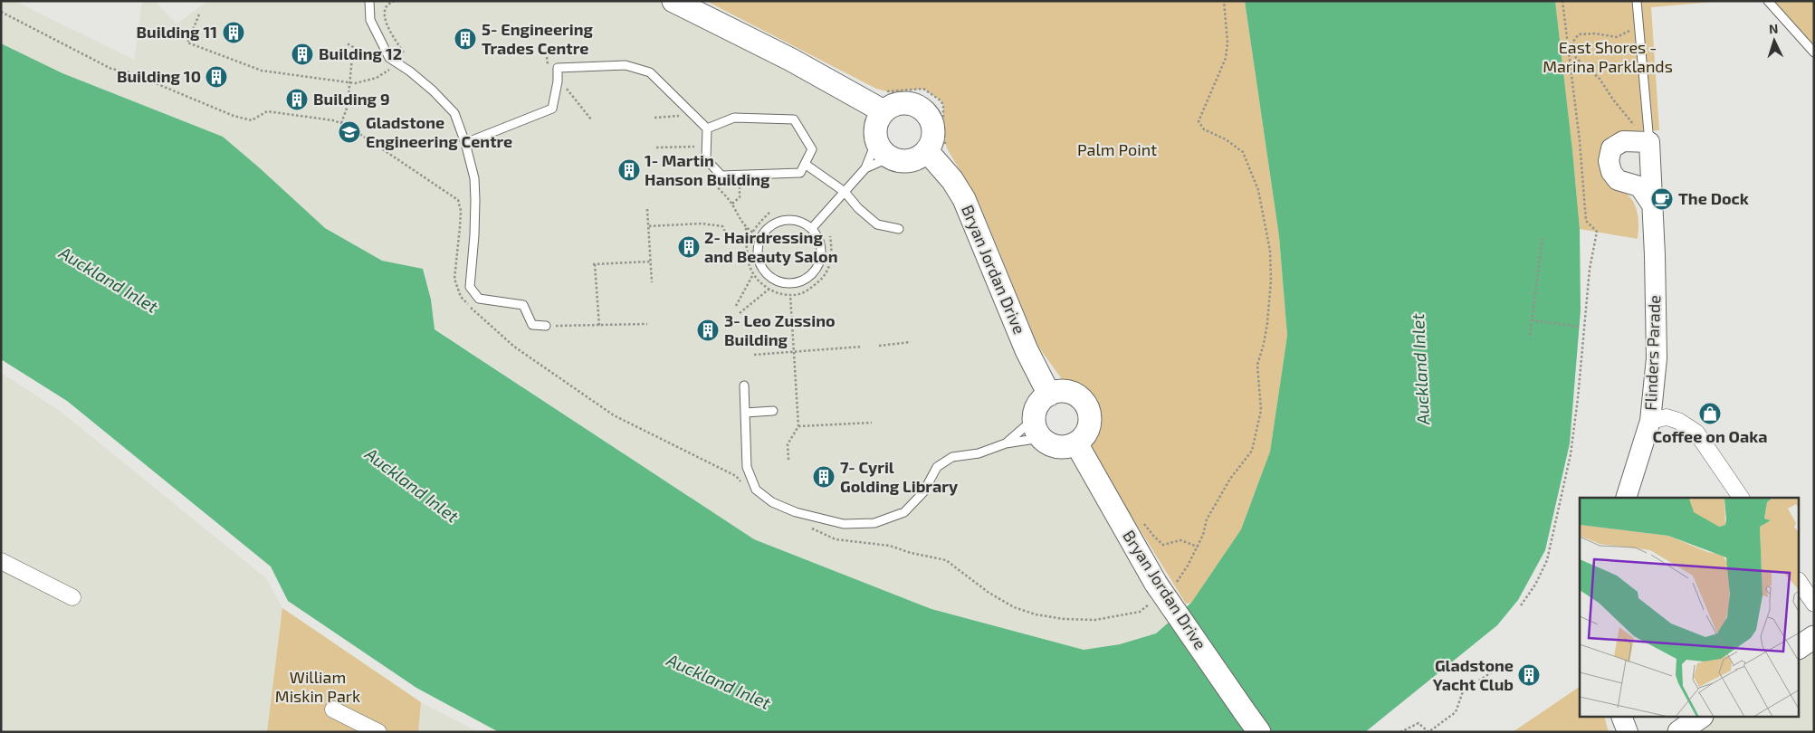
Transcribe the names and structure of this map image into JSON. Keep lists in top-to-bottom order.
{
  "streets": {
    "main road": ["Bryan Jordan Drive"],
    "street": ["Flinders Parade"]
  },
  "water": ["Auckland Inlet"],
  "parks": ["East Shores - Marina Parklands", "Palm Point", "William Miskin Park"],
  "places": {
    "building": [
      "Building 11",
      "5- Engineering Trades Centre",
      "Building 12",
      "Building 10",
      "Building 9",
      "1- Martin Hanson Building",
      "2- Hairdressing and Beauty Salon",
      "3- Leo Zussino Building",
      "7- Cyril Golding Library",
      "Gladstone Yacht Club"
    ],
    "school or university": ["Gladstone Engineering Centre"],
    "cafe": ["The Dock"],
    "shop": ["Coffee on Oaka"]
  },
  "north": "top"
}
